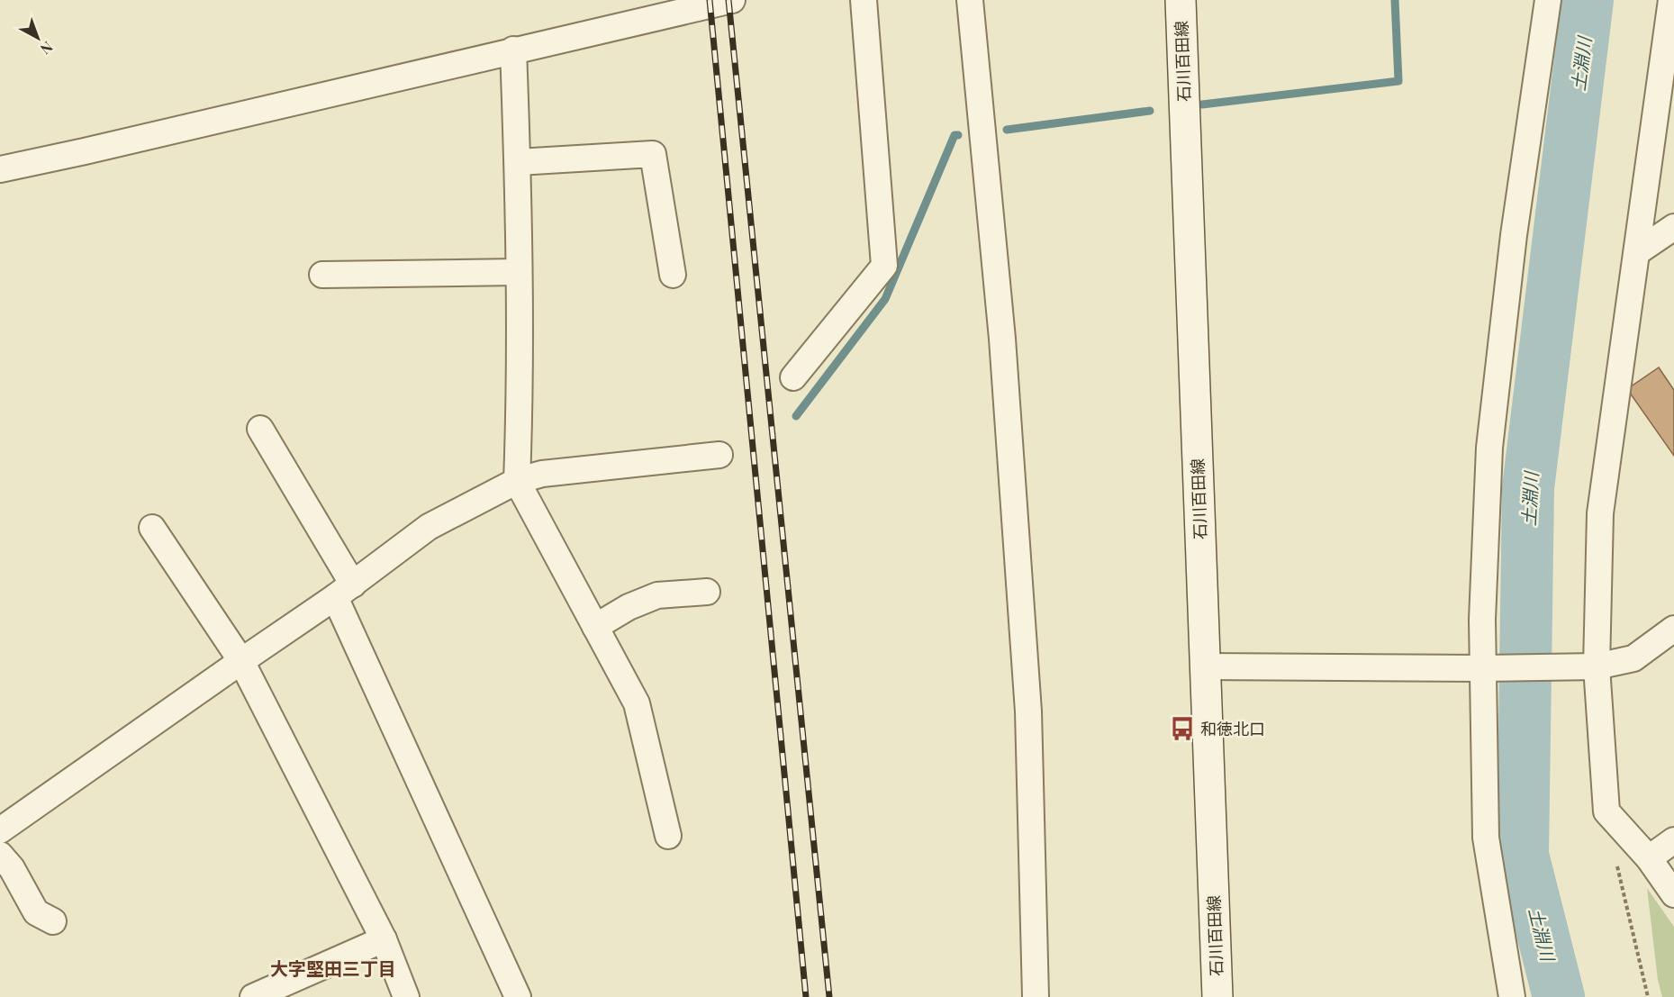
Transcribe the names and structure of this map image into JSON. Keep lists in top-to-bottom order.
{
  "streets": {
    "main road": ["石川百田線"]
  },
  "districts": ["大字堅田三丁目"],
  "water": ["土淵川"],
  "places": {
    "bus stop": ["和徳北口"]
  },
  "north": "bottom right"
}
